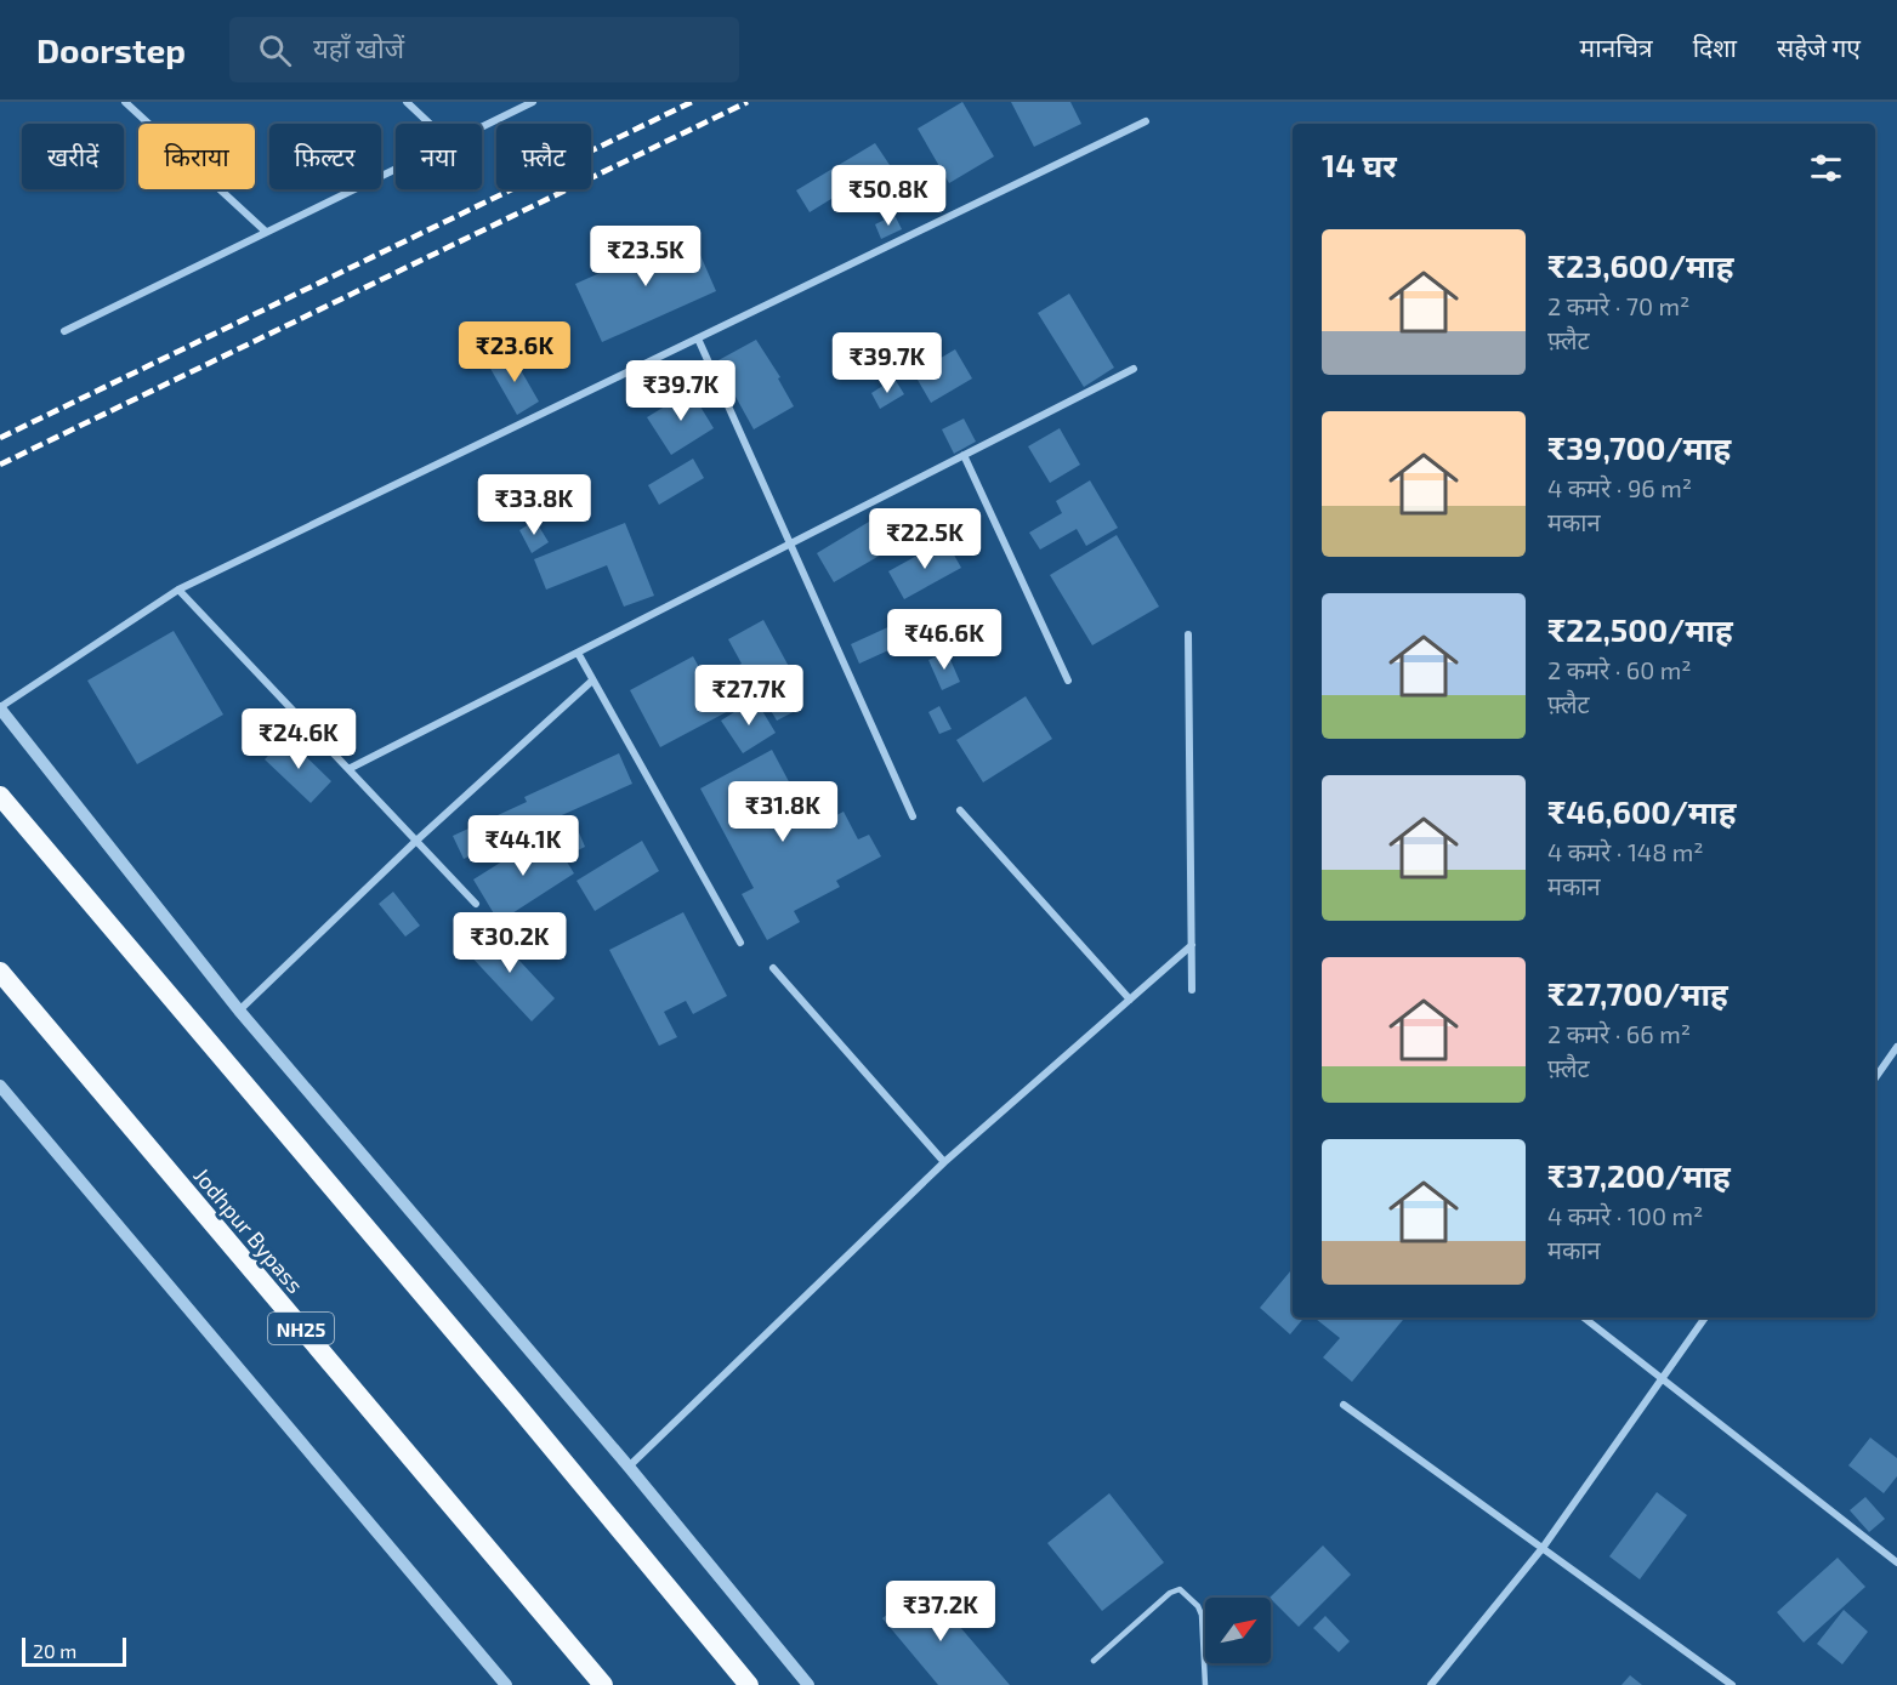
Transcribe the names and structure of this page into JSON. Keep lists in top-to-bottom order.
{
  "streets": {
    "highway": ["Jodhpur Bypass", "NH25"]
  },
  "scale_bar": "20 m",
  "north": "top right",
  "page": {
    "header": "Doorstep",
    "search": "यहाँ खोजें",
    "nav": ["मानचित्र", "दिशा", "सहेजे गए"],
    "chip": [
      "खरीदें",
      "किराया",
      "फ़िल्टर",
      "नया",
      "फ़्लैट"
    ],
    "heading": "14 घर",
    "price": [
      "₹50.8K",
      "₹23.5K",
      "₹23.6K",
      "₹39.7K",
      "₹39.7K",
      "₹33.8K",
      "₹22.5K",
      "₹46.6K",
      "₹27.7K",
      "₹24.6K",
      "₹31.8K",
      "₹44.1K",
      "₹30.2K",
      "₹37.2K"
    ],
    "list": [
      {
        "name": "₹23,600/माह",
        "note": "2 कमरे · 70 m² · फ़्लैट"
      },
      {
        "name": "₹39,700/माह",
        "note": "4 कमरे · 96 m² · मकान"
      },
      {
        "name": "₹22,500/माह",
        "note": "2 कमरे · 60 m² · फ़्लैट"
      },
      {
        "name": "₹46,600/माह",
        "note": "4 कमरे · 148 m² · मकान"
      },
      {
        "name": "₹27,700/माह",
        "note": "2 कमरे · 66 m² · फ़्लैट"
      },
      {
        "name": "₹37,200/माह",
        "note": "4 कमरे · 100 m² · मकान"
      }
    ],
    "scale": "20 m"
  }
}
